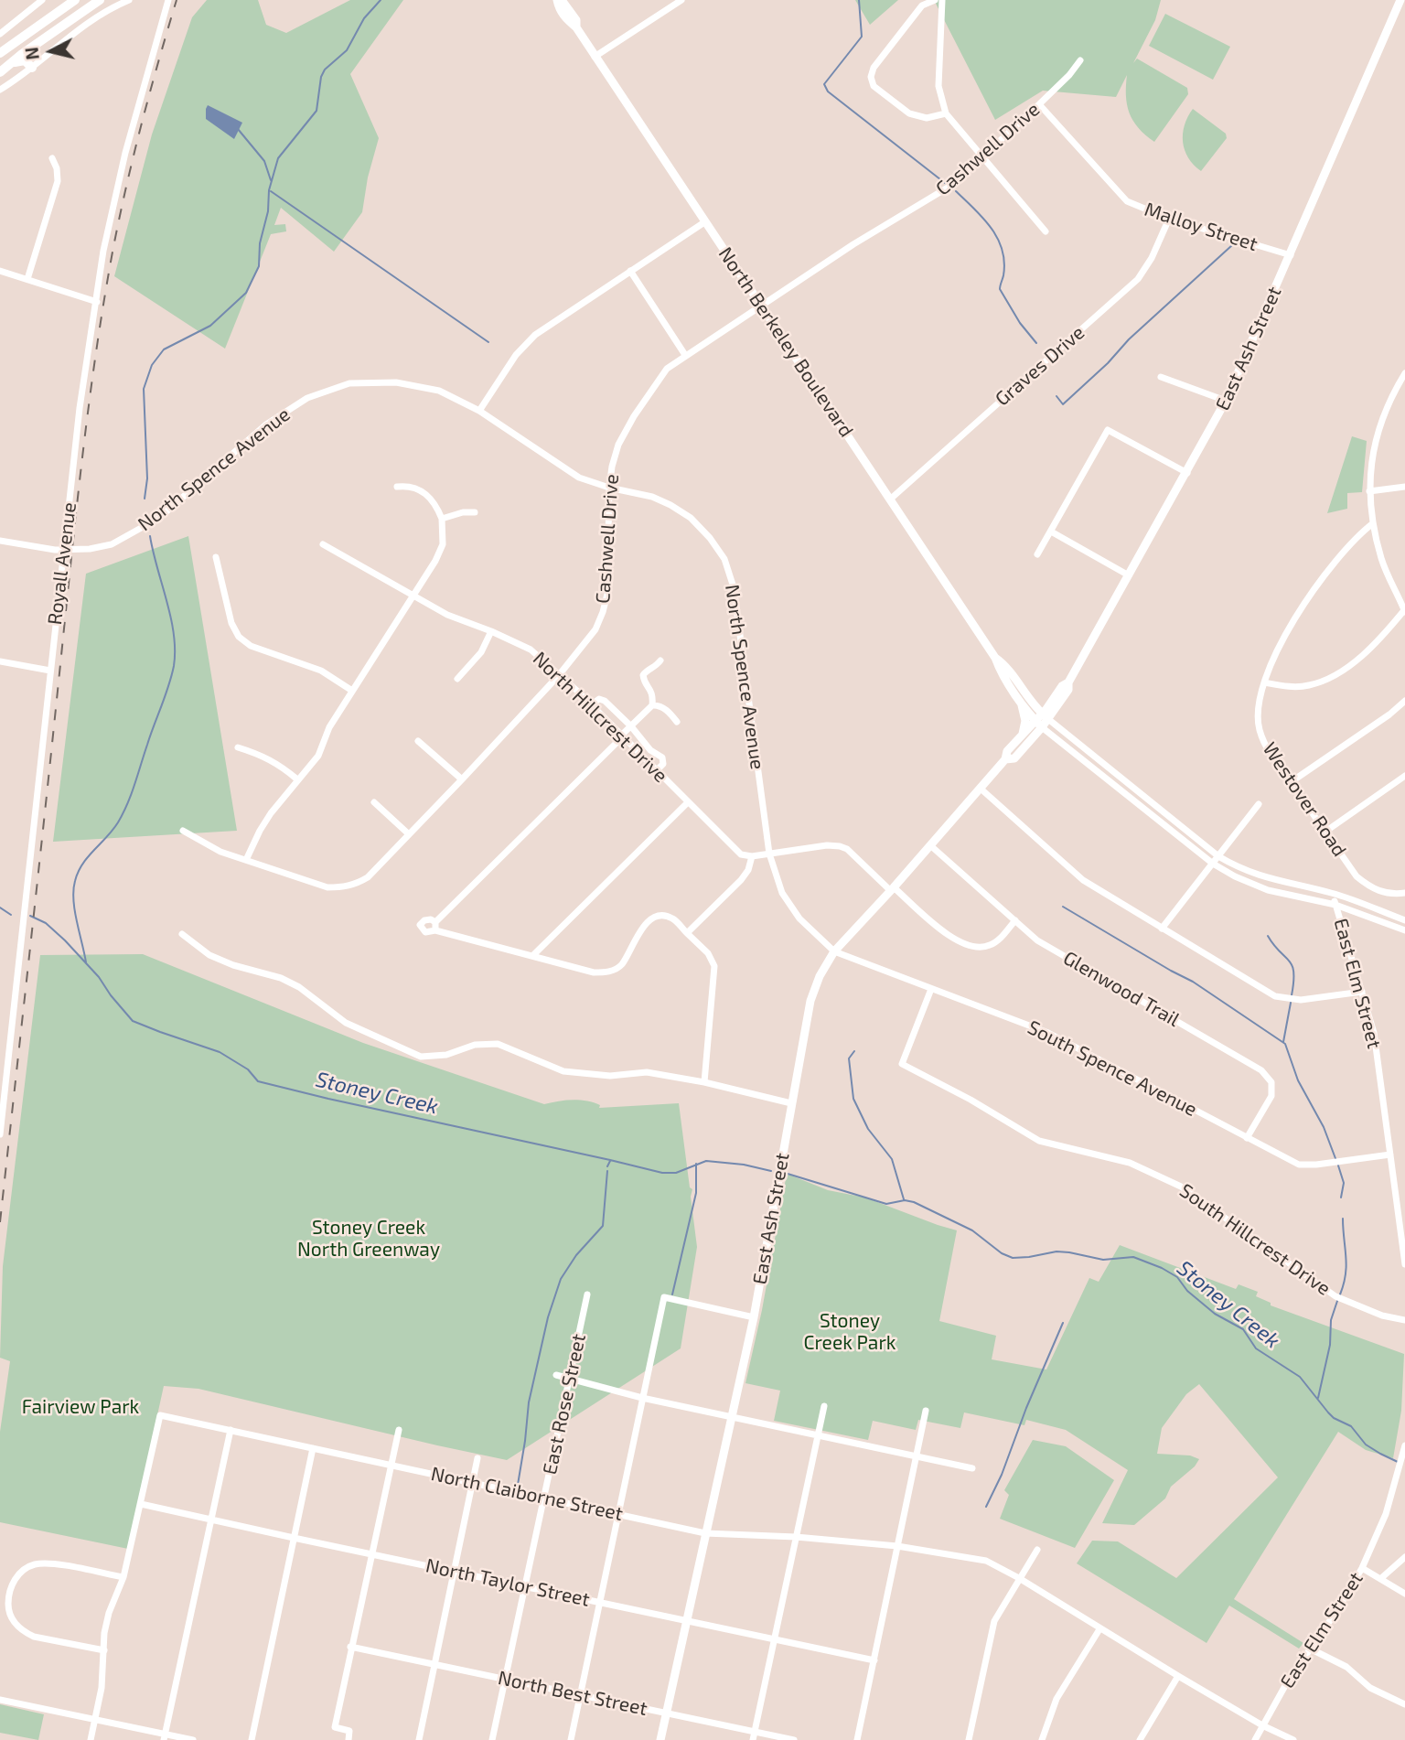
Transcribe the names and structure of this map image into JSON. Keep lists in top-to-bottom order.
{
  "streets": {
    "main road": ["North Berkeley Boulevard", "East Ash Street"],
    "street": [
      "Cashwell Drive",
      "Malloy Street",
      "Graves Drive",
      "North Spence Avenue",
      "Royall Avenue",
      "North Hillcrest Drive",
      "Westover Road",
      "East Elm Street",
      "Glenwood Trail",
      "South Spence Avenue",
      "South Hillcrest Drive",
      "East Rose Street",
      "North Claiborne Street",
      "North Taylor Street",
      "North Best Street"
    ]
  },
  "crossings": [
    ["Cashwell Drive", "Malloy Street"],
    ["Cashwell Drive", "North Berkeley Boulevard"],
    ["Cashwell Drive", "North Spence Avenue"],
    ["Cashwell Drive", "North Hillcrest Drive"],
    ["Malloy Street", "East Ash Street"],
    ["Malloy Street", "Graves Drive"],
    ["North Berkeley Boulevard", "East Ash Street"],
    ["North Berkeley Boulevard", "Graves Drive"],
    ["East Ash Street", "North Spence Avenue"],
    ["East Ash Street", "Glenwood Trail"],
    ["East Ash Street", "South Spence Avenue"],
    ["East Ash Street", "North Claiborne Street"],
    ["East Ash Street", "North Taylor Street"],
    ["East Ash Street", "North Best Street"],
    ["North Spence Avenue", "Royall Avenue"],
    ["North Spence Avenue", "South Spence Avenue"],
    ["East Elm Street", "South Spence Avenue"],
    ["East Elm Street", "North Claiborne Street"],
    ["Glenwood Trail", "South Spence Avenue"],
    ["South Spence Avenue", "South Hillcrest Drive"],
    ["East Rose Street", "North Claiborne Street"],
    ["East Rose Street", "North Taylor Street"],
    ["East Rose Street", "North Best Street"],
    ["North Claiborne Street", "North Taylor Street"]
  ],
  "water": ["Stoney Creek"],
  "parks": ["Stoney Creek North Greenway", "Stoney Creek Park", "Fairview Park"],
  "north": "left"
}
